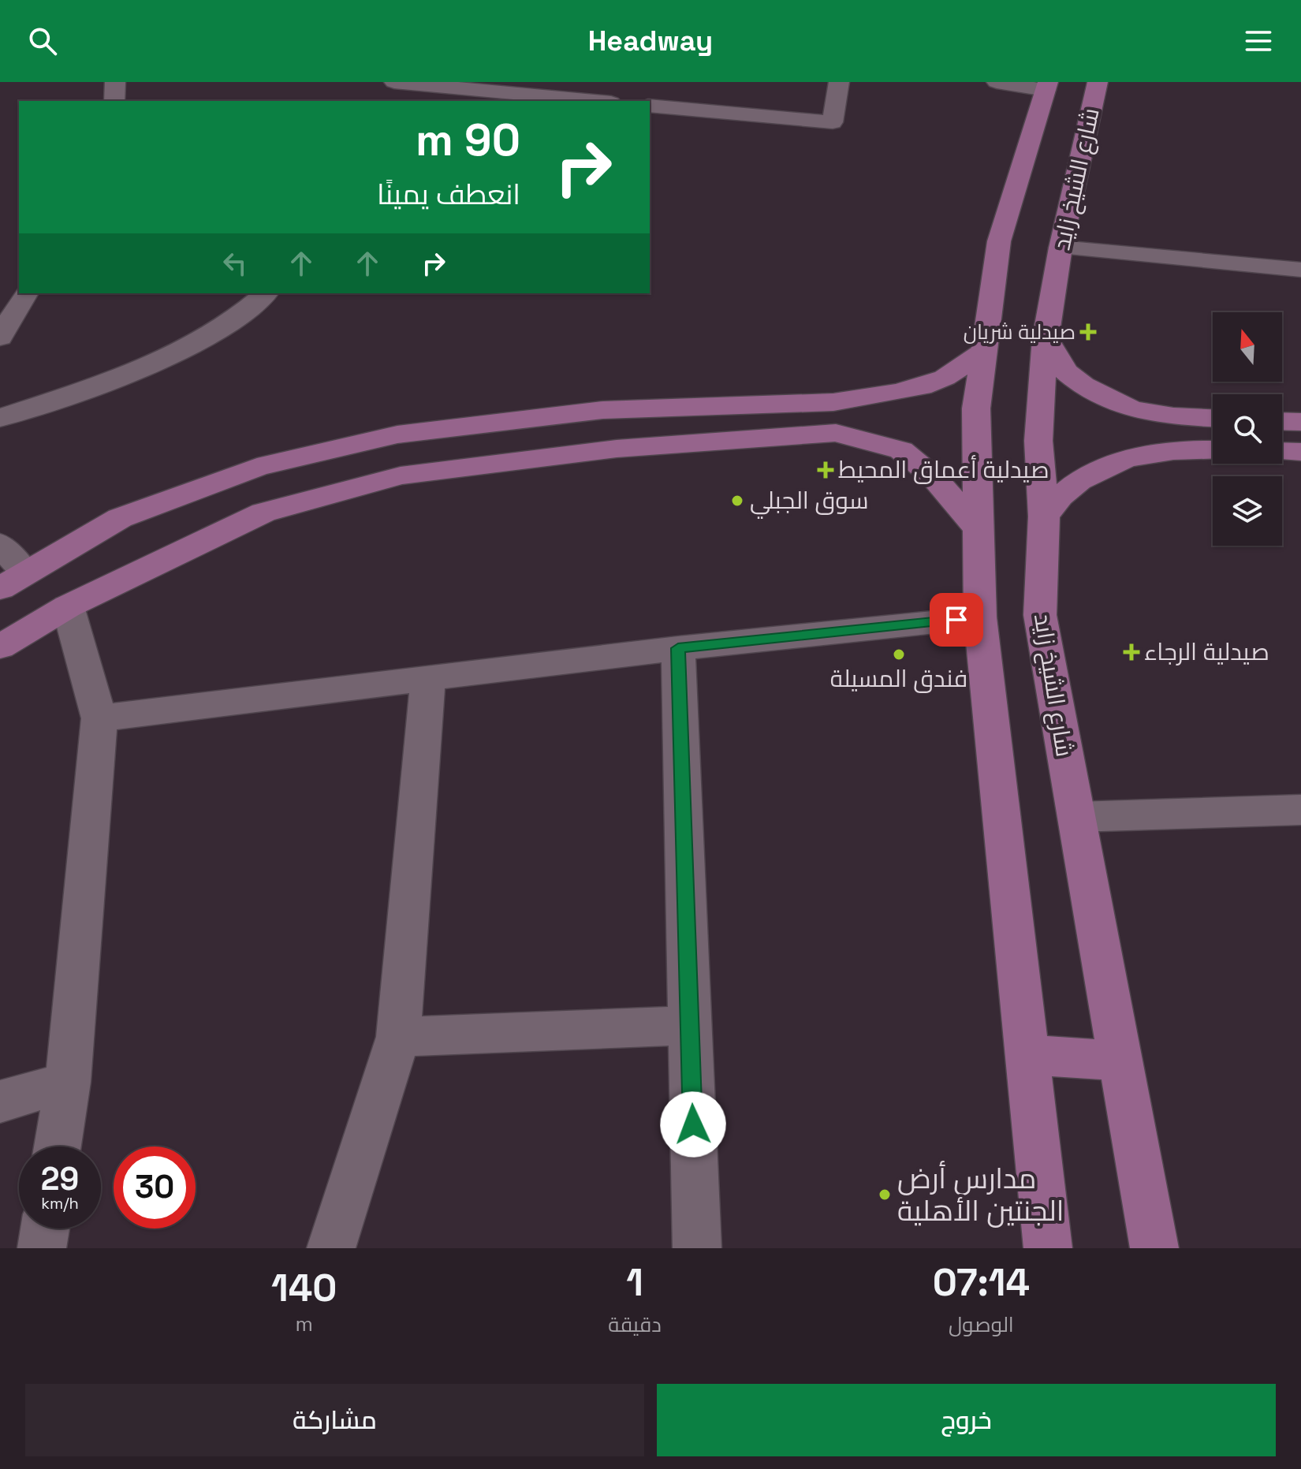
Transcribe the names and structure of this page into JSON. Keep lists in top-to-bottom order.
{
  "streets": {
    "main road": ["شارع الشيخ زايد"]
  },
  "places": {
    "health": ["صيدلية شريان", "صيدلية أعماق المحيط", "صيدلية الرجاء"],
    "other": ["سوق الجبلي", "فندق المسيلة", "مدارس أرض الجنتين الأهلية"]
  },
  "north": "top",
  "page": {
    "header": "Headway",
    "turn": ["90 m", "انعطف يمينًا"],
    "speed": "29 km/h",
    "limit": "30",
    "eta": [
      "07:14",
      "الوصول",
      "1",
      "دقيقة",
      "140",
      "m"
    ],
    "buttons": ["خروج", "مشاركة"]
  }
}
